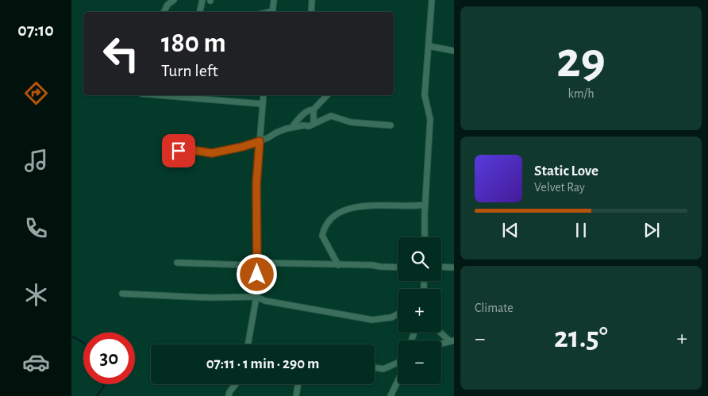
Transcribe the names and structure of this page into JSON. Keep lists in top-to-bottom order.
{
  "page": {
    "tabs": "07:10",
    "tile": [
      ["29", "km/h"],
      "Climate"
    ],
    "turn": ["180 m", "Turn left"],
    "song": ["Static Love", "Velvet Ray"],
    "map_buttons": ["+", "−"],
    "heat": ["−", "21.5°", "+"],
    "limit": "30",
    "trip": "07:11 · 1 min · 290 m"
  }
}
